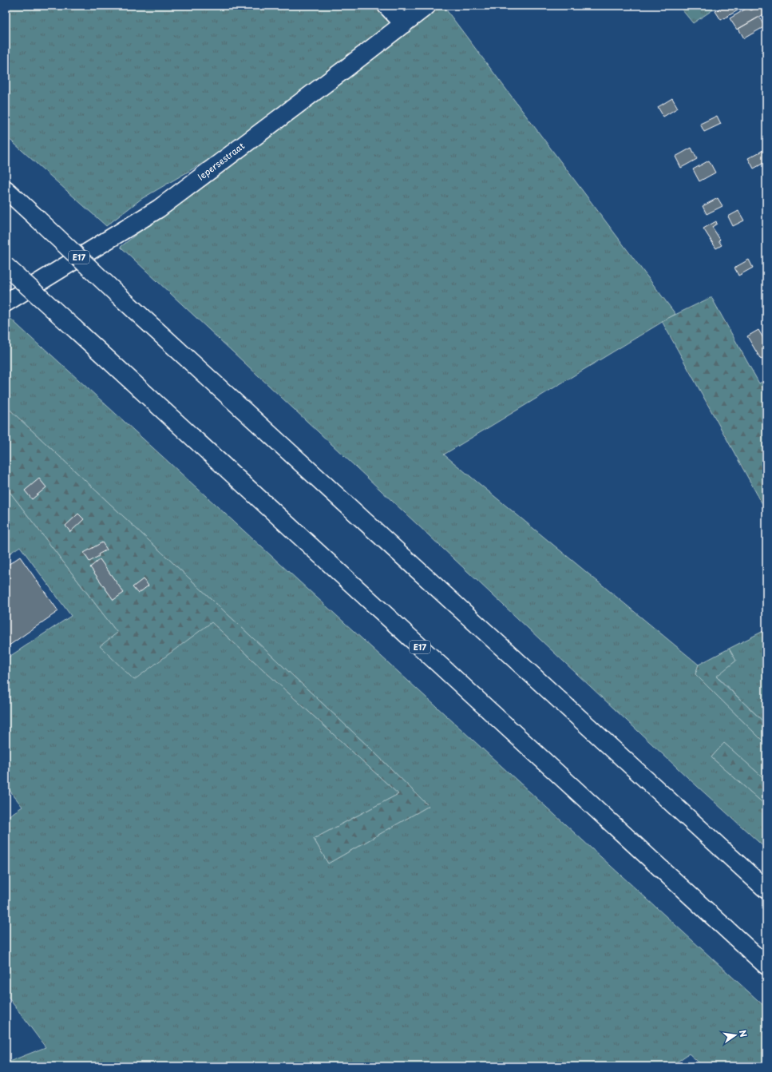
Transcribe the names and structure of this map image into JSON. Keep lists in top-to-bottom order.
{
  "streets": {
    "main road": ["Iepersestraat", "E17"]
  },
  "north": "right"
}
